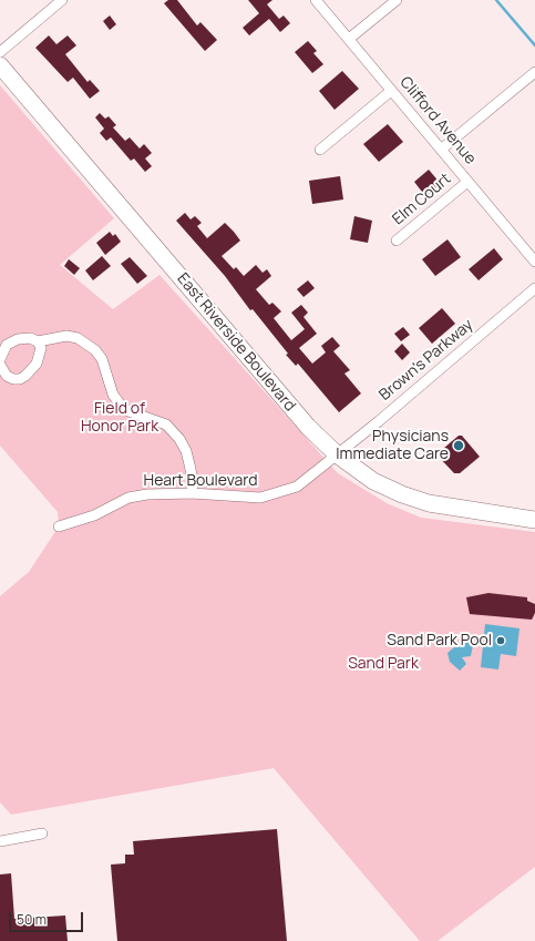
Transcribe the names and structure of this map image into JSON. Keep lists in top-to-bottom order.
{
  "streets": {
    "main road": ["East Riverside Boulevard"],
    "street": [
      "Clifford Avenue",
      "Elm Court",
      "Brown's Parkway",
      "Heart Boulevard"
    ]
  },
  "crossings": [
    ["Clifford Avenue", "Elm Court"],
    ["East Riverside Boulevard", "Brown's Parkway"],
    ["East Riverside Boulevard", "Heart Boulevard"],
    ["Brown's Parkway", "Heart Boulevard"]
  ],
  "parks": ["Field of Honor Park", "Sand Park"],
  "places": ["Physicians Immediate Care", "Sand Park Pool"],
  "scale_bar": "50 m"
}
